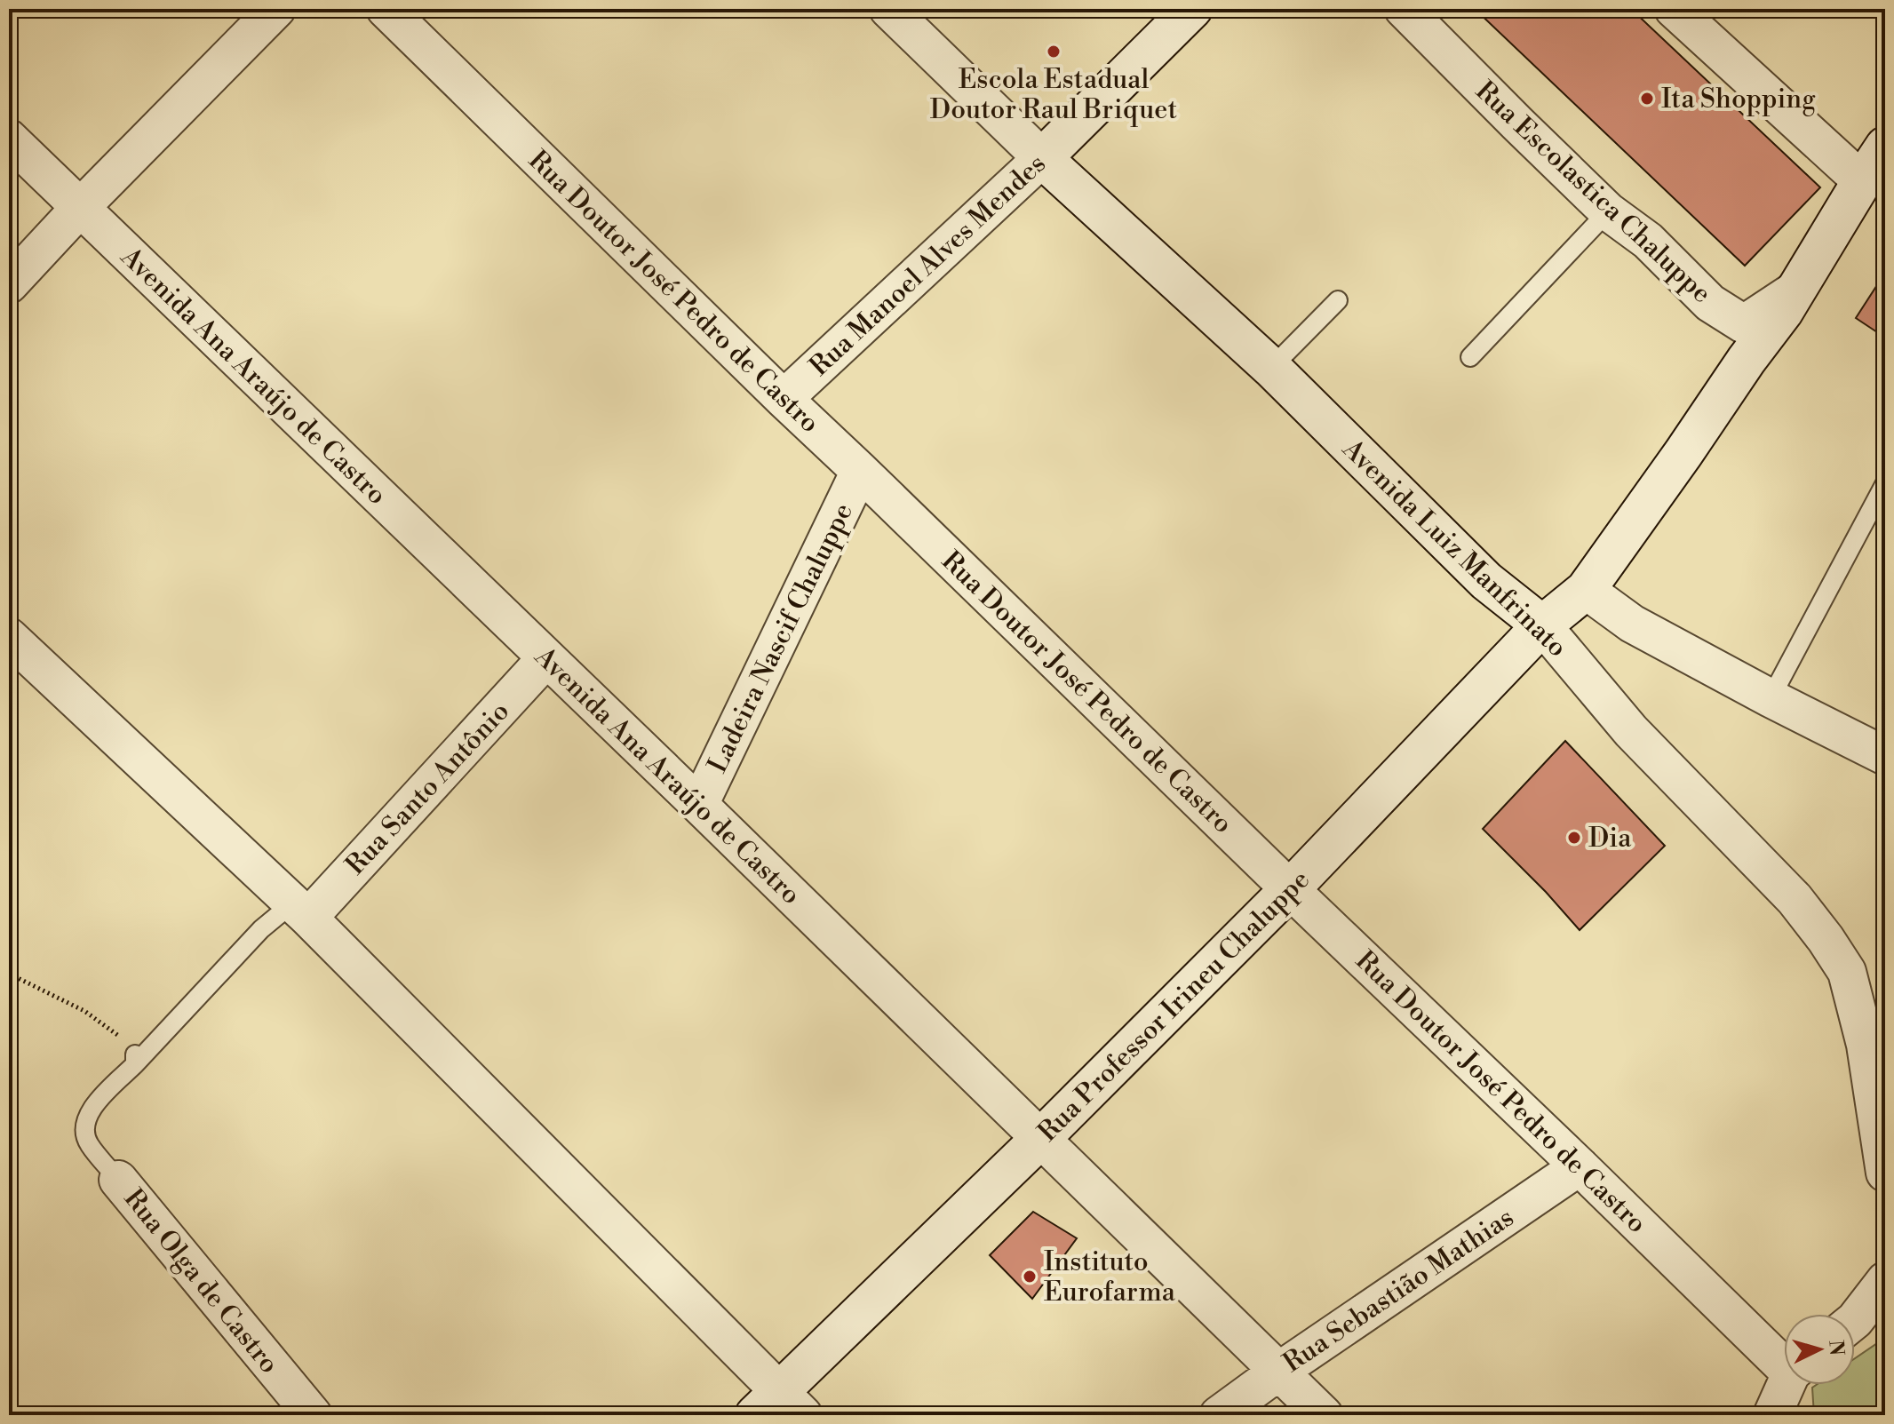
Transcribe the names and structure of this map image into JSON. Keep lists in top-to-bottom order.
{
  "streets": {
    "street": [
      "Rua Escolastica Chaluppe",
      "Rua Manoel Alves Mendes",
      "Rua Doutor José Pedro de Castro",
      "Avenida Ana Araújo de Castro",
      "Avenida Luiz Manfrinato",
      "Ladeira Nascif Chaluppe",
      "Rua Santo Antônio",
      "Rua Professor Irineu Chaluppe",
      "Rua Olga de Castro",
      "Rua Sebastião Mathias"
    ]
  },
  "crossings": [
    ["Rua Escolastica Chaluppe", "Rua Professor Irineu Chaluppe"],
    ["Rua Manoel Alves Mendes", "Rua Doutor José Pedro de Castro"],
    ["Rua Manoel Alves Mendes", "Avenida Luiz Manfrinato"],
    ["Rua Doutor José Pedro de Castro", "Ladeira Nascif Chaluppe"],
    ["Rua Doutor José Pedro de Castro", "Rua Professor Irineu Chaluppe"],
    ["Rua Doutor José Pedro de Castro", "Rua Sebastião Mathias"],
    ["Avenida Ana Araújo de Castro", "Ladeira Nascif Chaluppe"],
    ["Avenida Ana Araújo de Castro", "Rua Santo Antônio"],
    ["Avenida Ana Araújo de Castro", "Rua Professor Irineu Chaluppe"],
    ["Avenida Ana Araújo de Castro", "Rua Sebastião Mathias"],
    ["Avenida Luiz Manfrinato", "Rua Professor Irineu Chaluppe"]
  ],
  "places": [
    "Escola Estadual Doutor Raul Briquet",
    "Ita Shopping",
    "Dia",
    "Instituto Eurofarma"
  ],
  "north": "right"
}
